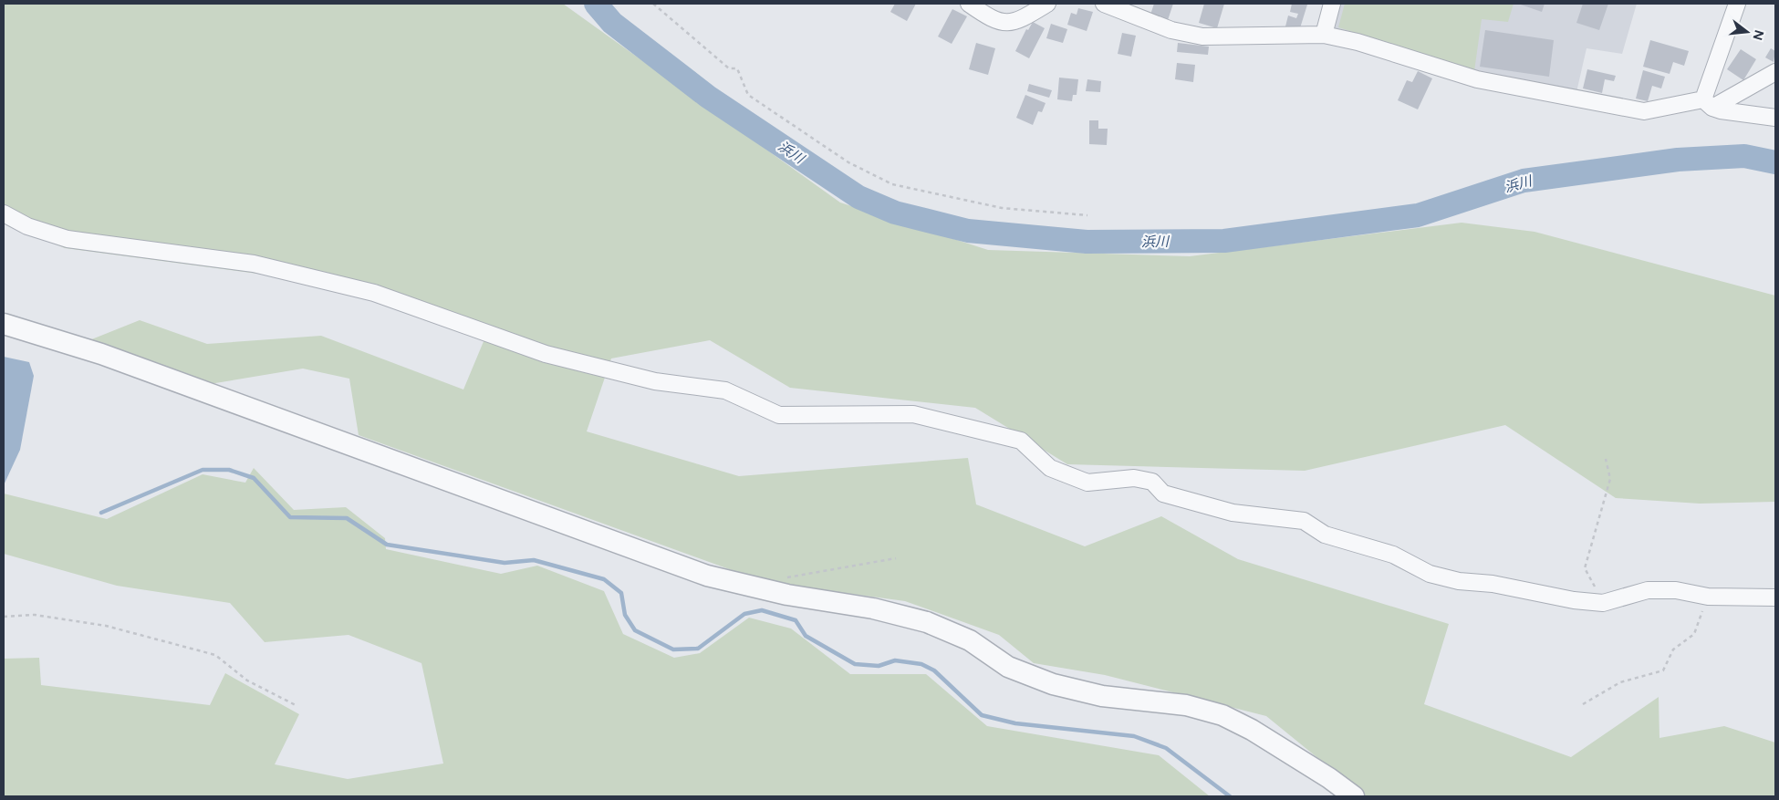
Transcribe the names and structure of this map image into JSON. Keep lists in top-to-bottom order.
{
  "water": ["浜川"],
  "north": "right"
}
